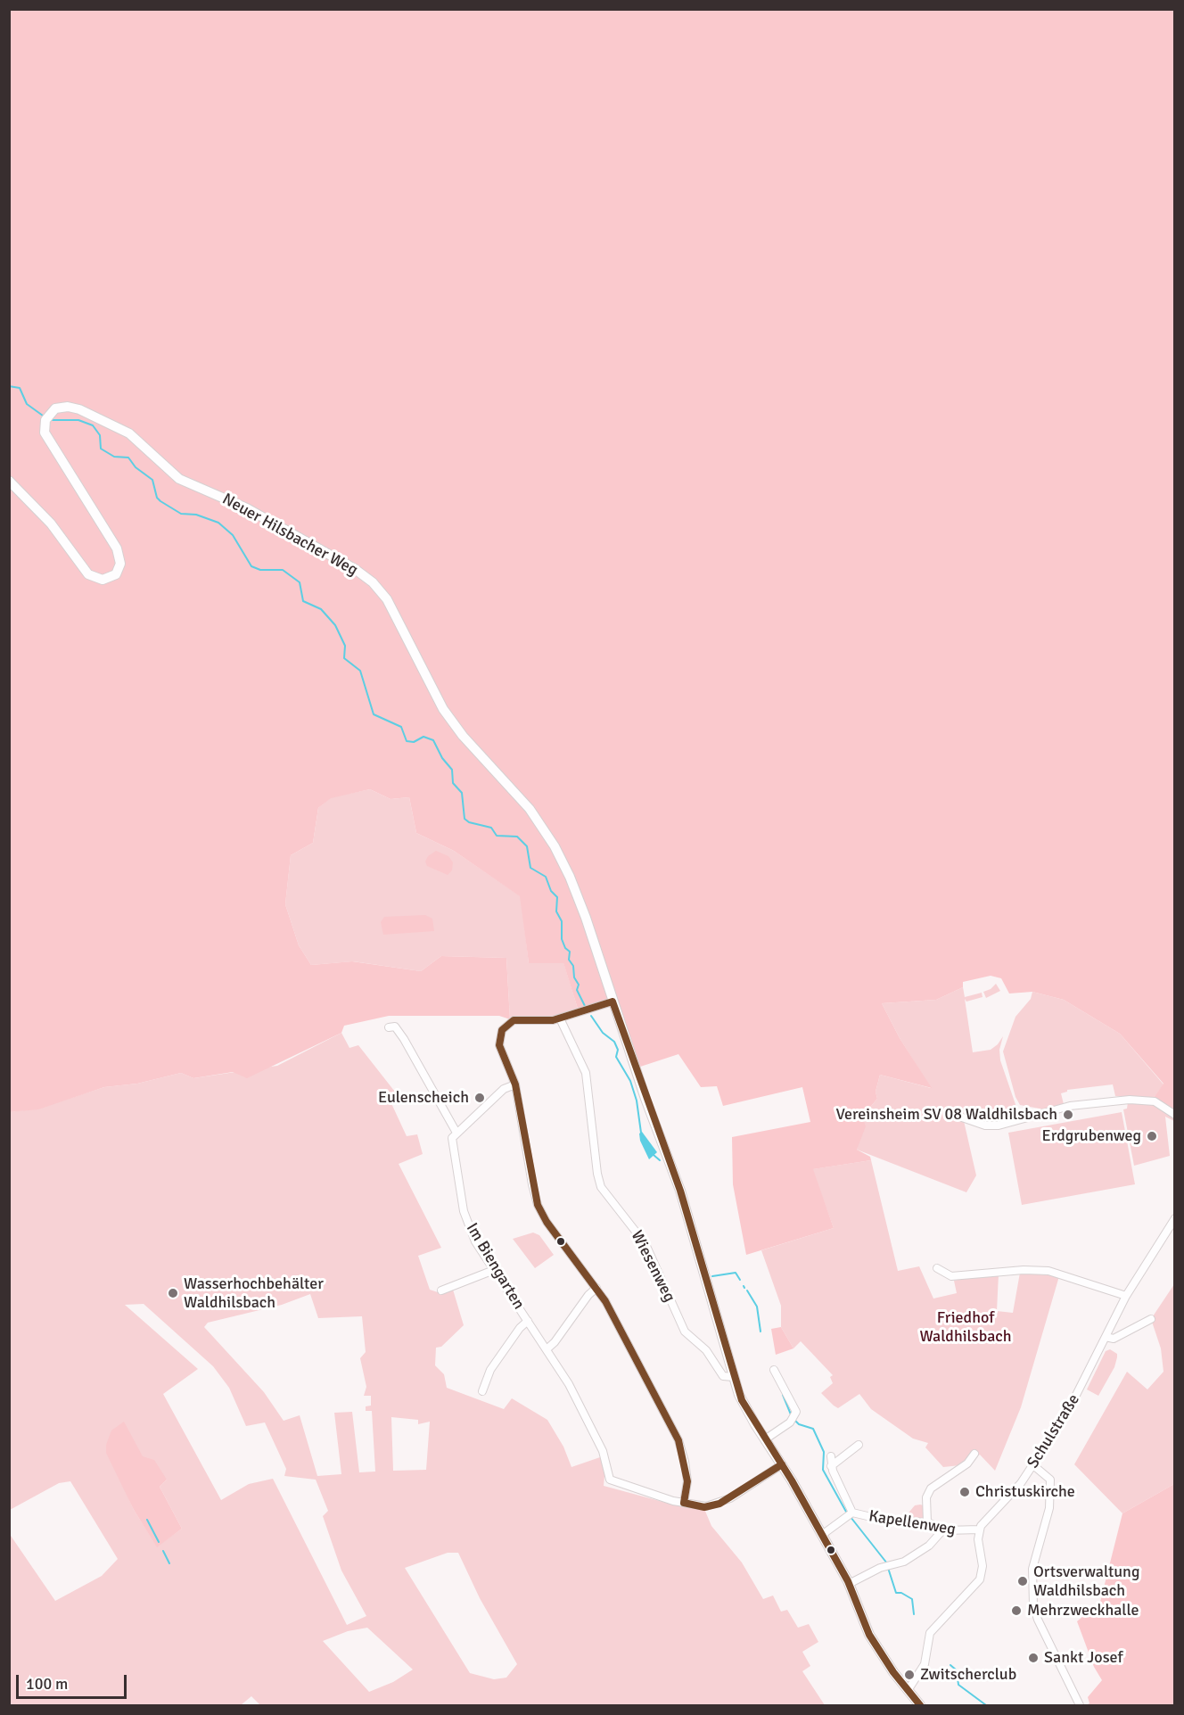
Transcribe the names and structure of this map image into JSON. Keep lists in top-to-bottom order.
{
  "streets": {
    "street": [
      "Neuer Hilsbacher Weg",
      "Im Biengarten",
      "Wiesenweg",
      "Schulstraße",
      "Kapellenweg"
    ]
  },
  "crossings": [
    ["Schulstraße", "Kapellenweg"]
  ],
  "parks": ["Friedhof Waldhilsbach"],
  "places": [
    "Eulenscheich",
    "Vereinsheim SV 08 Waldhilsbach",
    "Erdgrubenweg",
    "Wasserhochbehälter Waldhilsbach",
    "Christuskirche",
    "Ortsverwaltung Waldhilsbach",
    "Mehrzweckhalle",
    "Sankt Josef",
    "Zwitscherclub"
  ],
  "scale_bar": "100 m"
}
